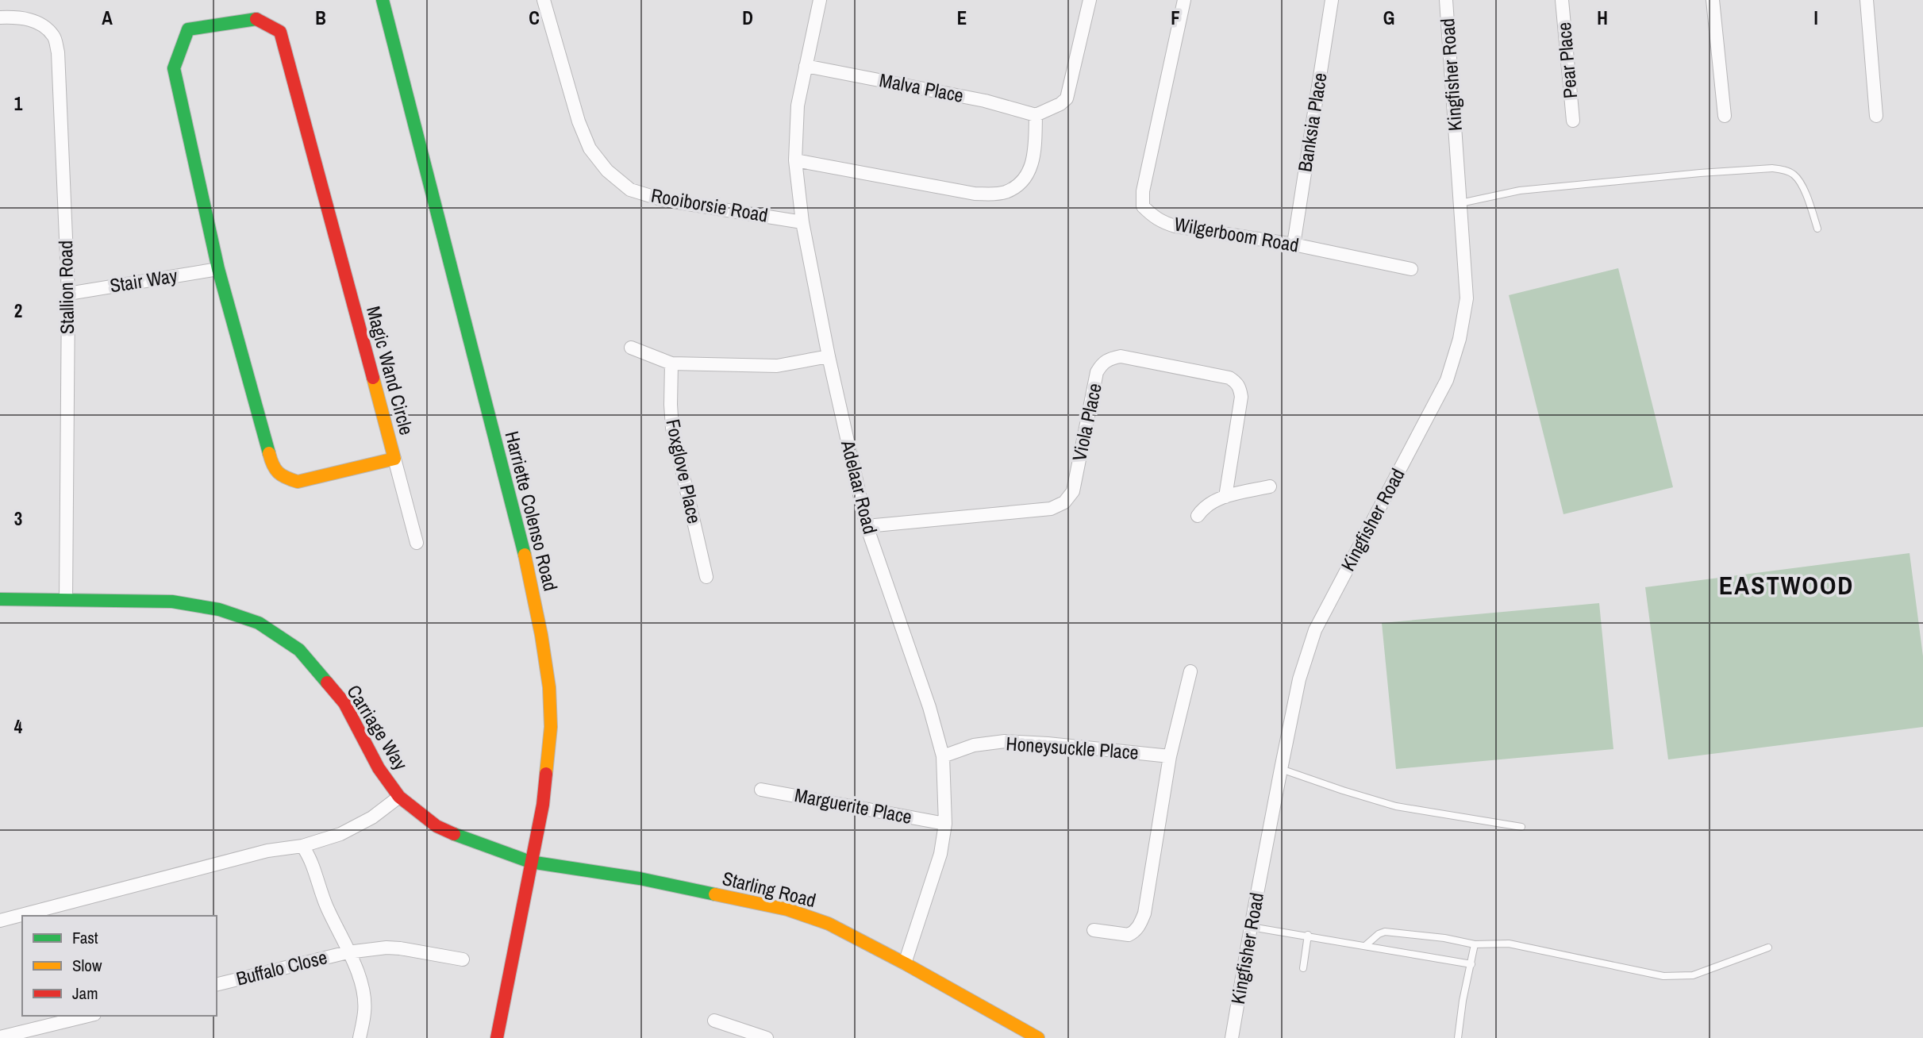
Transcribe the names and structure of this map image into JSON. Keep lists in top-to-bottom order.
{
  "streets": {
    "street": [
      "Pear Place",
      "Kingfisher Road",
      "Malva Place",
      "Banksia Place",
      "Rooiborsie Road",
      "Wilgerboom Road",
      "Stair Way",
      "Stallion Road",
      "Magic Wand Circle",
      "Viola Place",
      "Foxglove Place",
      "Adelaar Road",
      "Harriette Colenso Road",
      "Carriage Way",
      "Honeysuckle Place",
      "Marguerite Place",
      "Starling Road",
      "Buffalo Close"
    ]
  },
  "crossings": [
    ["Malva Place", "Adelaar Road"],
    ["Banksia Place", "Wilgerboom Road"],
    ["Rooiborsie Road", "Adelaar Road"],
    ["Stair Way", "Stallion Road"],
    ["Stair Way", "Magic Wand Circle"],
    ["Stallion Road", "Carriage Way"],
    ["Viola Place", "Adelaar Road"],
    ["Adelaar Road", "Honeysuckle Place"],
    ["Adelaar Road", "Marguerite Place"],
    ["Adelaar Road", "Starling Road"],
    ["Harriette Colenso Road", "Carriage Way"],
    ["Harriette Colenso Road", "Starling Road"],
    ["Carriage Way", "Starling Road"]
  ],
  "districts": ["EASTWOOD"],
  "legend": ["Fast", "Slow", "Jam"],
  "grid": {
    "columns": [
      "A",
      "B",
      "C",
      "D",
      "E",
      "F",
      "G",
      "H",
      "I"
    ],
    "rows": [
      "1",
      "2",
      "3",
      "4"
    ]
  }
}
